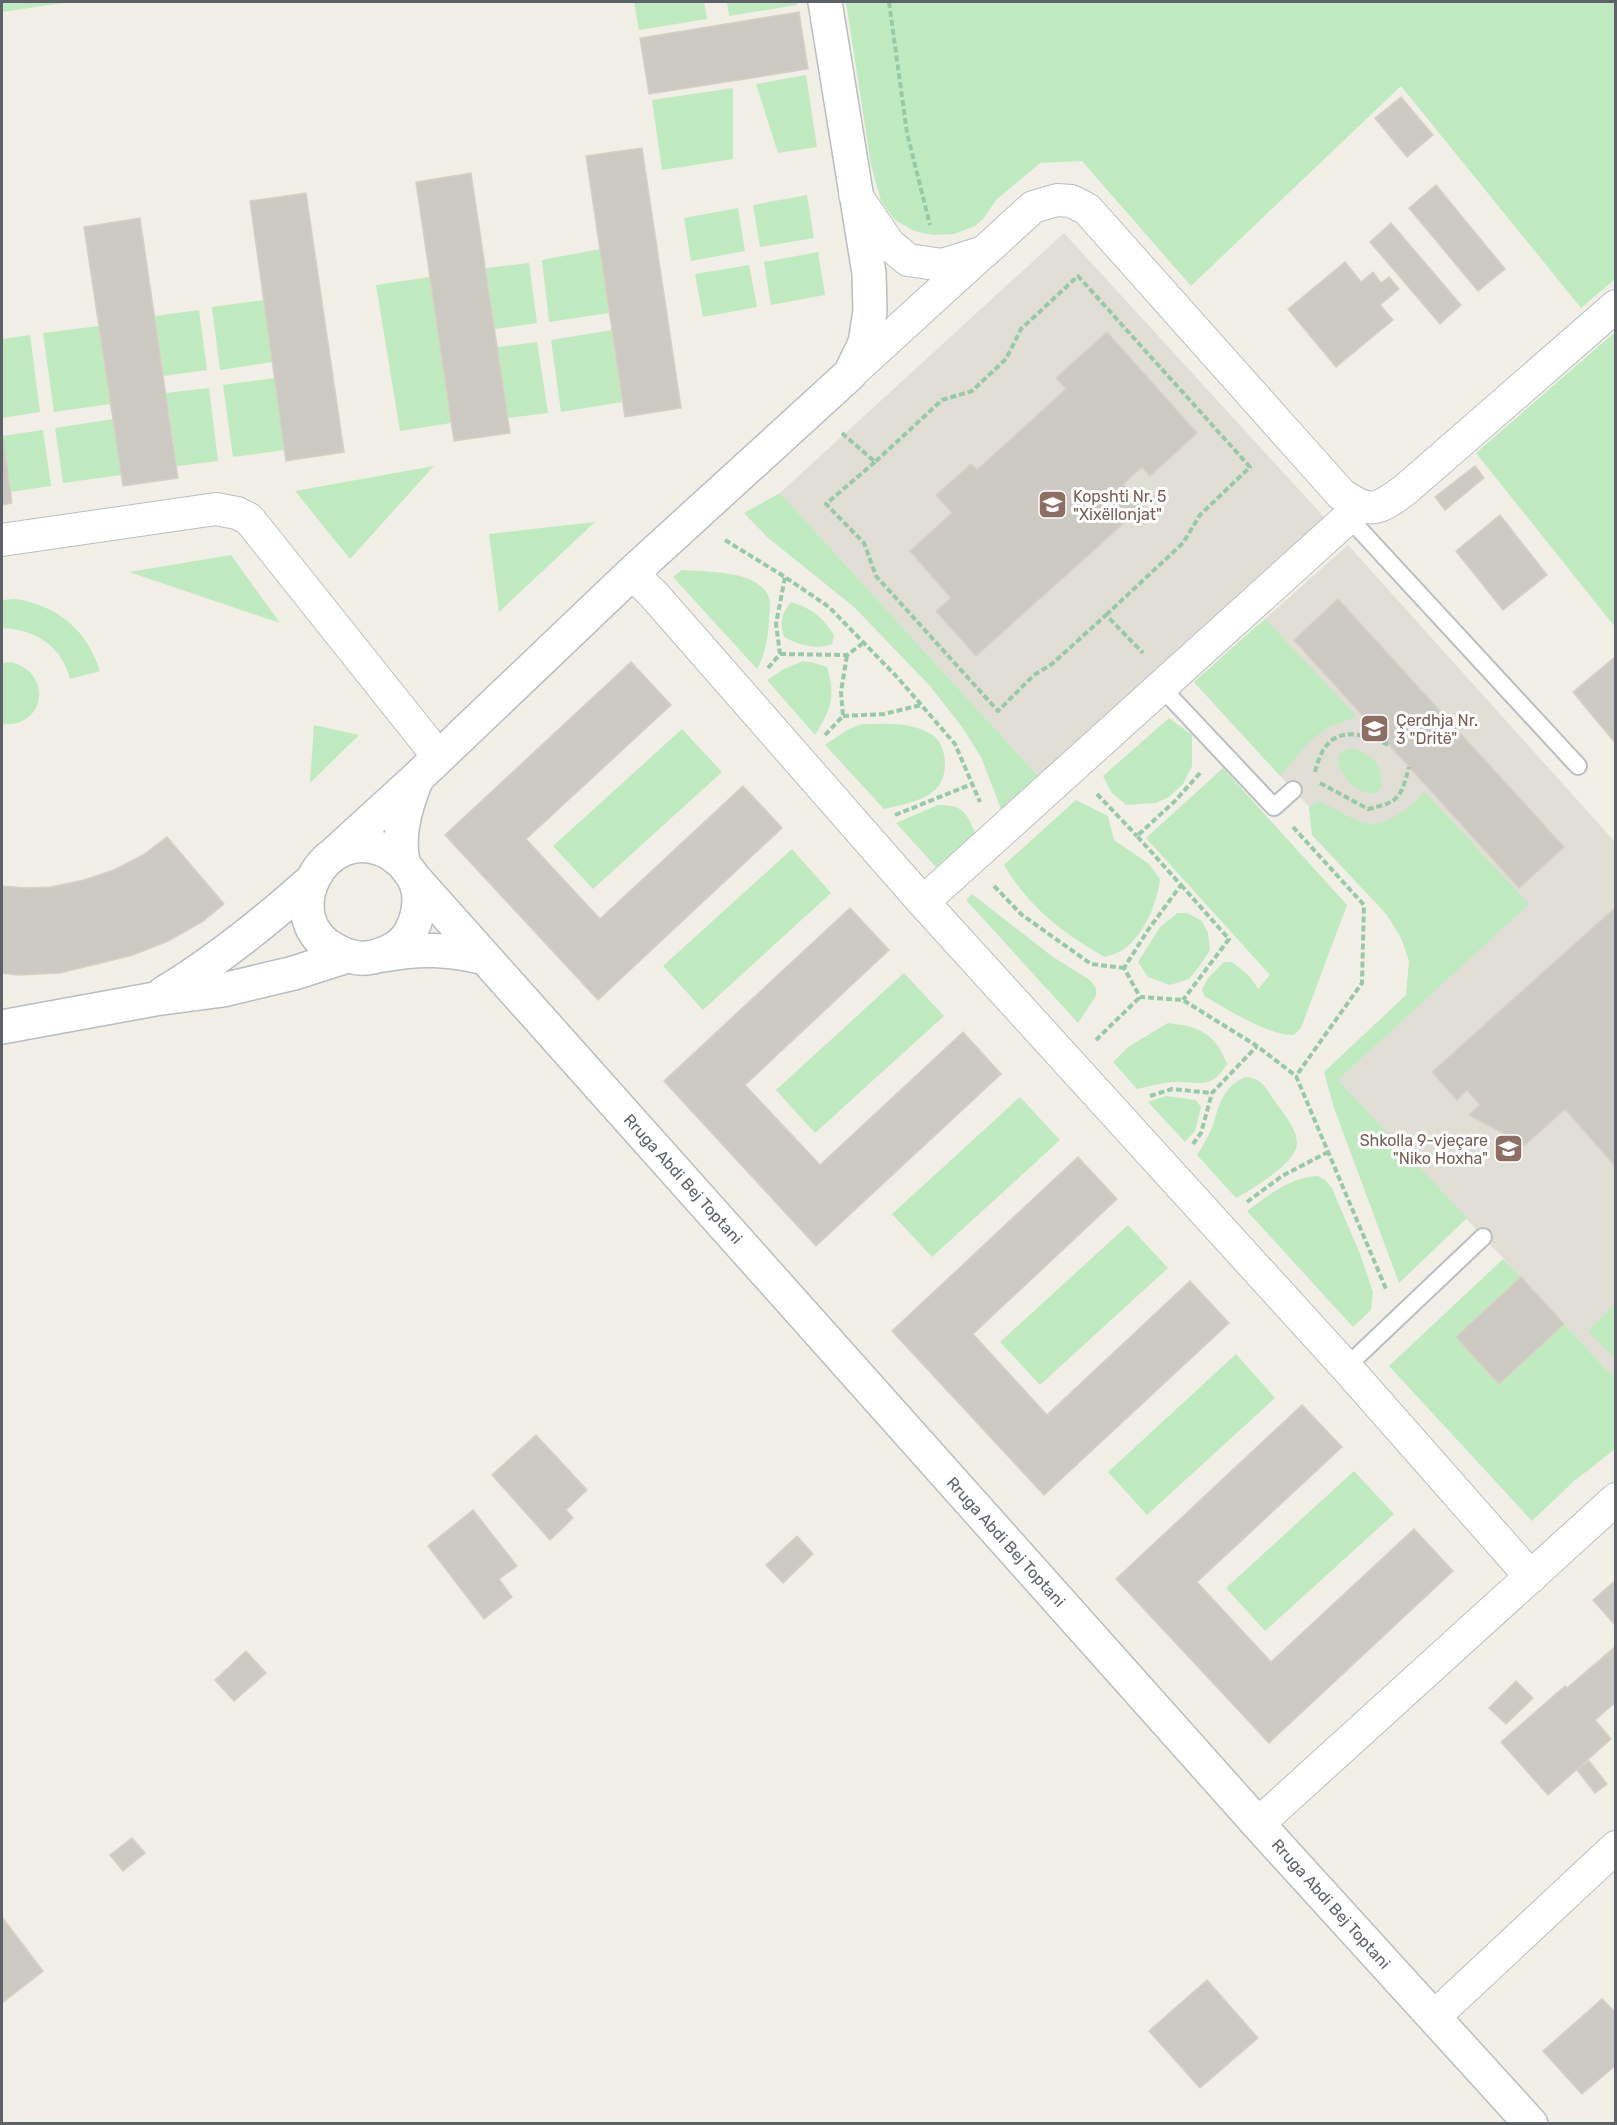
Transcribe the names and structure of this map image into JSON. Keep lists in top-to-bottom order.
{
  "streets": {
    "street": ["Rruga Abdi Bej Toptani"]
  },
  "places": {
    "school or university": ["Kopshti Nr. 5 \"Xixëllonjat\"", "Çerdhja Nr. 3 \"Dritë\"", "Shkolla 9-vjeçare \"Niko Hoxha\""]
  }
}
